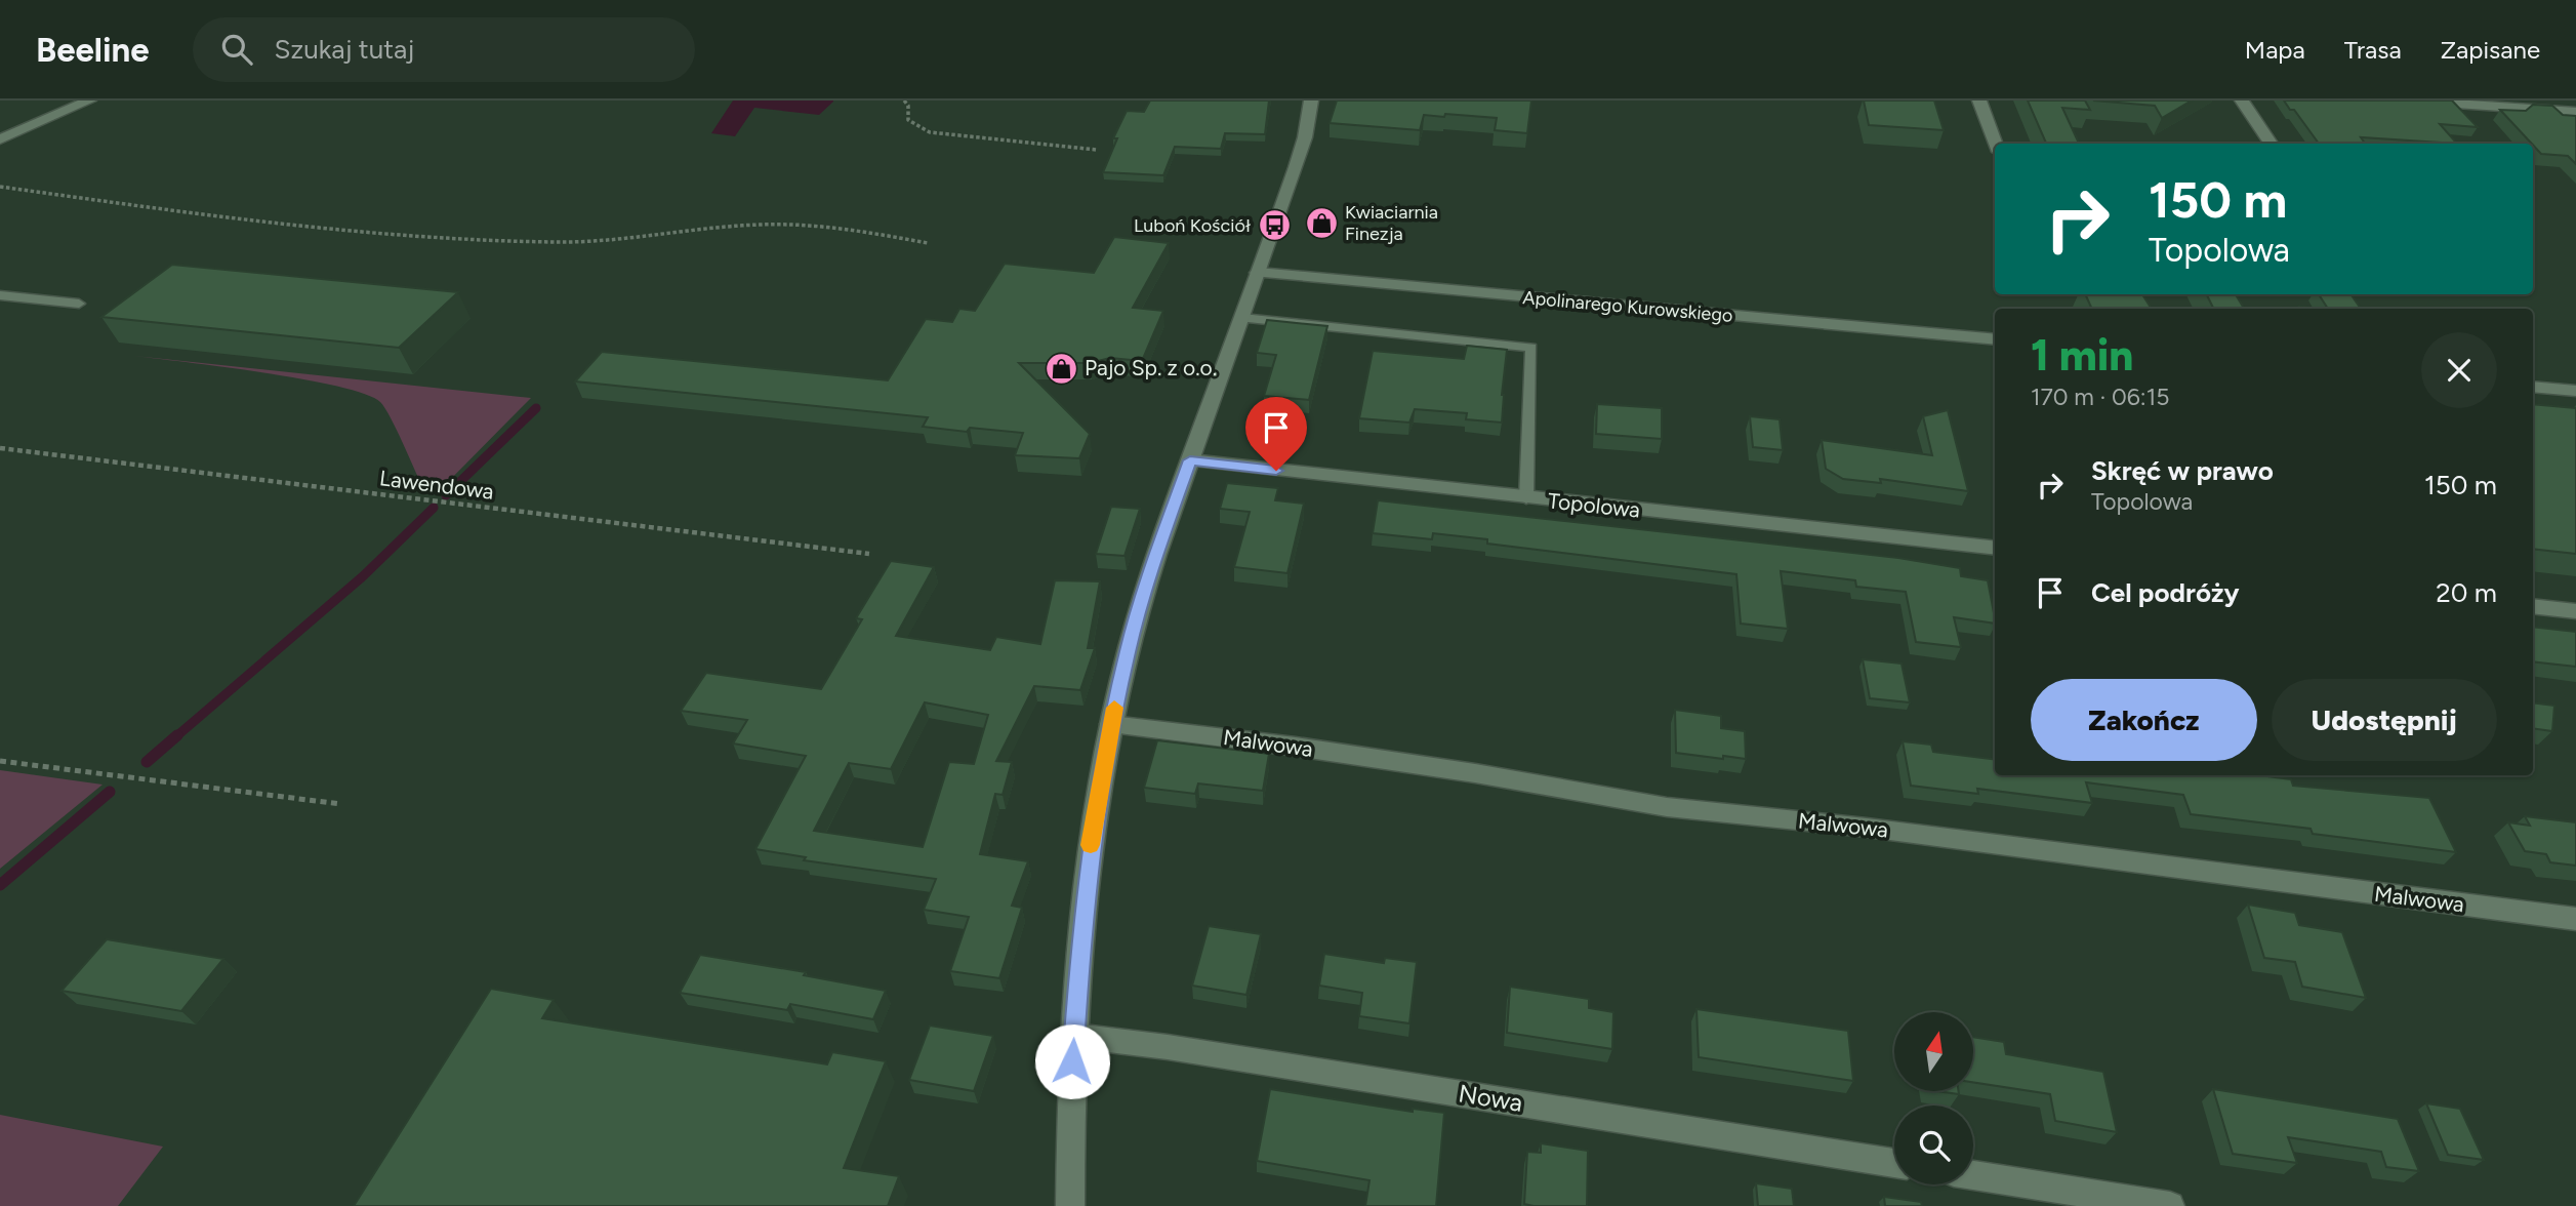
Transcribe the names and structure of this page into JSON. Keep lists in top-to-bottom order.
{
  "streets": {
    "street": [
      "Apolinarego Kurowskiego",
      "Topolowa",
      "Malwowa",
      "Nowa"
    ],
    "path": ["Lawendowa"]
  },
  "places": {
    "shop": ["Kwiaciarnia Finezja", "Pajo Sp. z o.o."],
    "bus stop": ["Luboń Kościół"]
  },
  "north": "top",
  "page": {
    "header": "Beeline",
    "search": "Szukaj tutaj",
    "nav": ["Mapa", "Trasa", "Zapisane"],
    "turn": ["150 m", "Topolowa"],
    "heading": ["1 min", "170 m · 06:15"],
    "list": [
      {
        "name": "Skręć w prawo",
        "note": "Topolowa",
        "value": "150 m"
      },
      {
        "name": "Cel podróży",
        "value": "20 m"
      }
    ],
    "buttons": ["Zakończ", "Udostępnij"]
  }
}
